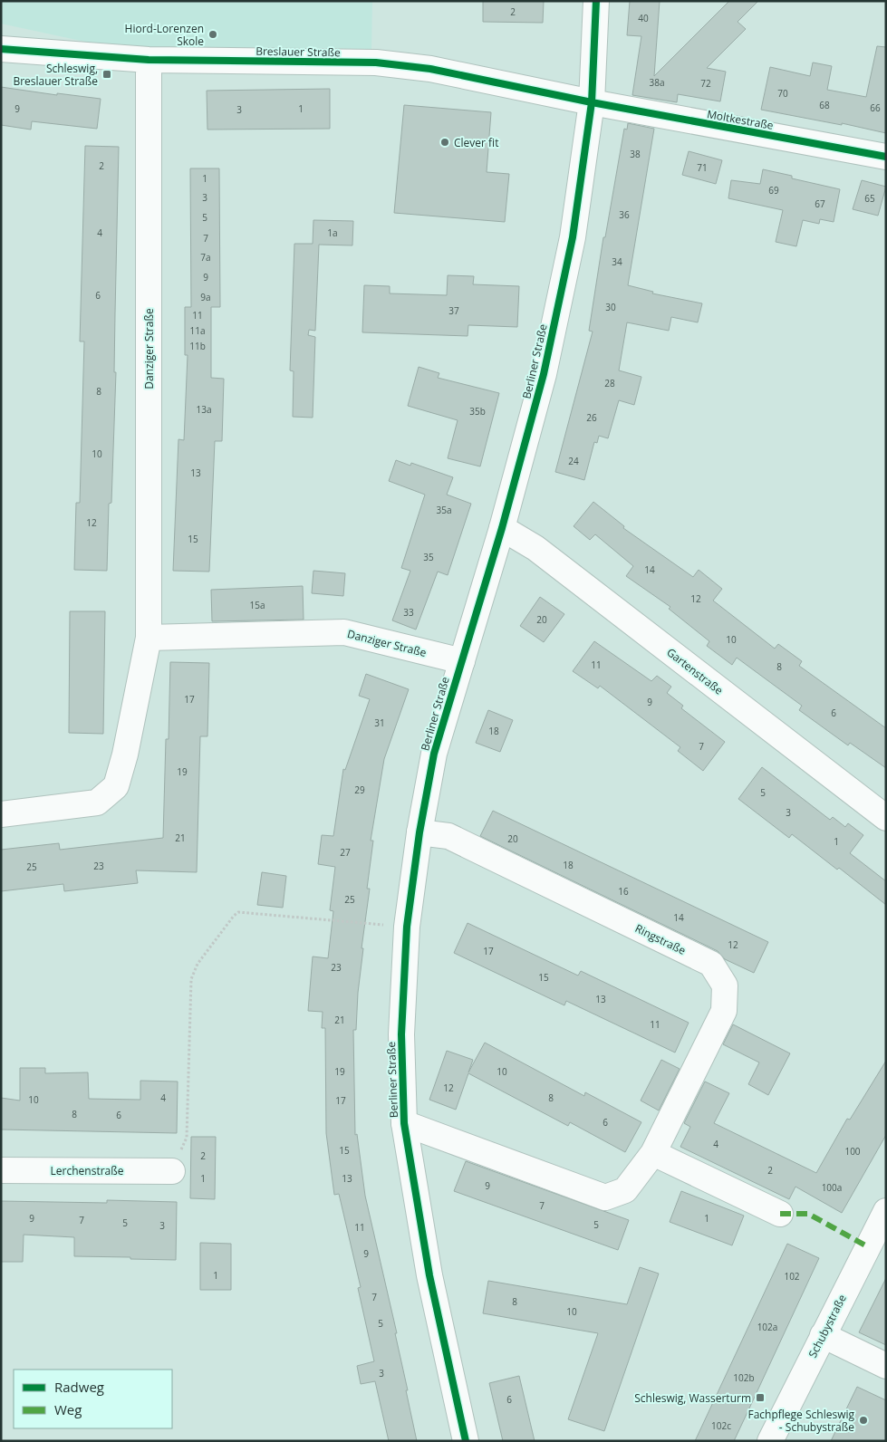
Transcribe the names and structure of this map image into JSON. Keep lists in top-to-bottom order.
{
  "streets": {
    "street": [
      "Breslauer Straße",
      "Moltkestraße",
      "Danziger Straße",
      "Berliner Straße",
      "Gartenstraße",
      "Ringstraße",
      "Lerchenstraße",
      "Schubystraße"
    ]
  },
  "crossings": [
    ["Breslauer Straße", "Moltkestraße"],
    ["Breslauer Straße", "Danziger Straße"],
    ["Breslauer Straße", "Berliner Straße"],
    ["Moltkestraße", "Berliner Straße"],
    ["Danziger Straße", "Berliner Straße"],
    ["Berliner Straße", "Gartenstraße"],
    ["Berliner Straße", "Ringstraße"]
  ],
  "places": {
    "other": ["Hiord-Lorenzen Skole", "Clever fit", "Fachpflege Schleswig - Schubystraße"],
    "transit": ["Schleswig, Breslauer Straße", "Schleswig, Wasserturm"]
  },
  "house_numbers": [
    "2",
    "40",
    "38a",
    "72",
    "70",
    "68",
    "66",
    "9",
    "1",
    "3",
    "38",
    "2",
    "71",
    "1",
    "69",
    "3",
    "65",
    "67",
    "36",
    "5",
    "4",
    "1a",
    "7",
    "7a",
    "34",
    "9",
    "6",
    "9a",
    "30",
    "37",
    "11",
    "11a",
    "11b",
    "28",
    "8",
    "13a",
    "35b",
    "26",
    "10",
    "24",
    "13",
    "35a",
    "12",
    "15",
    "35",
    "14",
    "12",
    "15a",
    "33",
    "20",
    "10",
    "11",
    "8",
    "17",
    "9",
    "6",
    "31",
    "18",
    "7",
    "19",
    "29",
    "5",
    "3",
    "21",
    "20",
    "1",
    "27",
    "18",
    "23",
    "25",
    "16",
    "25",
    "14",
    "12",
    "17",
    "23",
    "15",
    "13",
    "21",
    "11",
    "19",
    "10",
    "12",
    "4",
    "8",
    "10",
    "17",
    "8",
    "6",
    "6",
    "4",
    "15",
    "100",
    "2",
    "2",
    "1",
    "13",
    "9",
    "100a",
    "7",
    "9",
    "1",
    "7",
    "5",
    "5",
    "3",
    "11",
    "9",
    "1",
    "102",
    "7",
    "8",
    "10",
    "5",
    "102a",
    "3",
    "102b",
    "6",
    "102c"
  ],
  "legend": ["Radweg", "Weg"]
}
